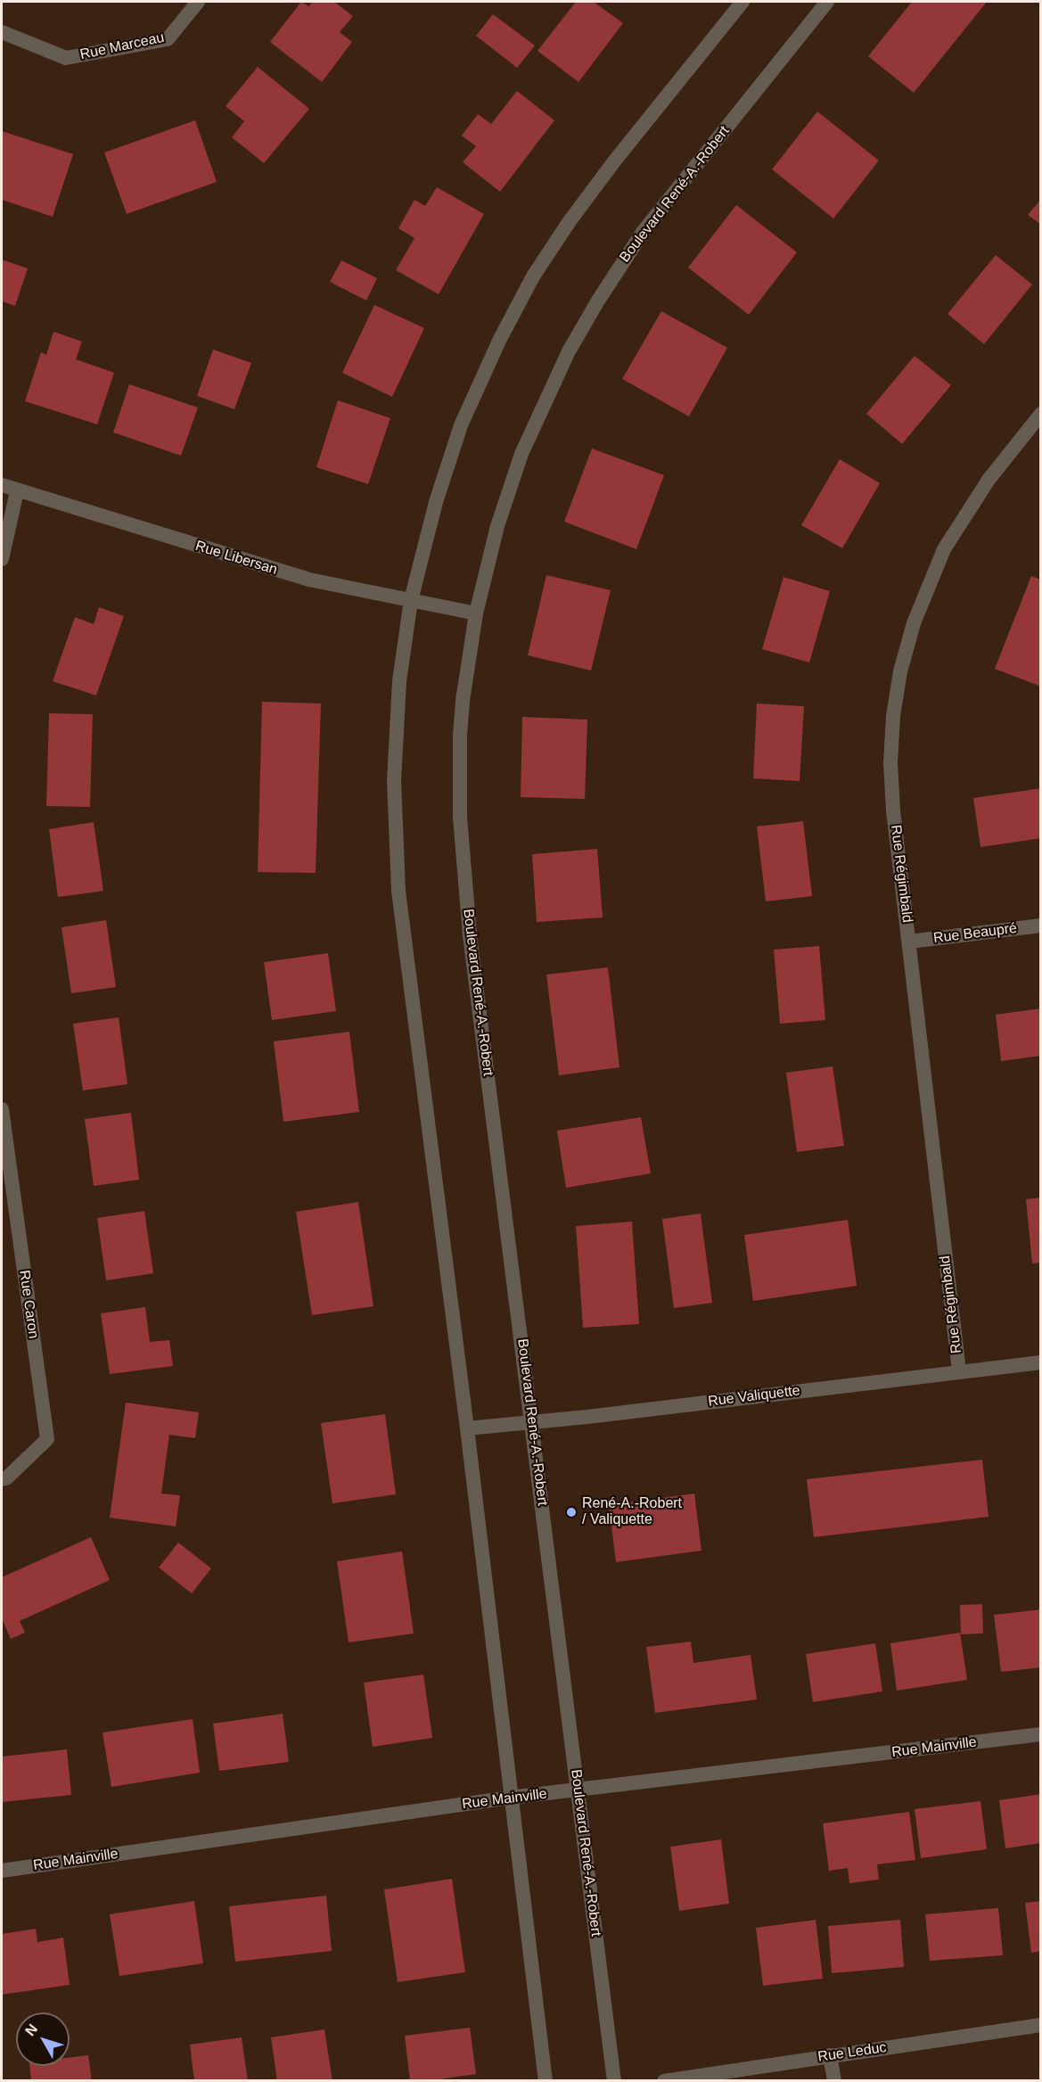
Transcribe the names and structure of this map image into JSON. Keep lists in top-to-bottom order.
{
  "streets": {
    "street": [
      "Rue Marceau",
      "Boulevard René-A.-Robert",
      "Rue Libersan",
      "Rue Régimbald",
      "Rue Beaupré",
      "Rue Caron",
      "Rue Valiquette",
      "Rue Mainville",
      "Rue Leduc"
    ]
  },
  "crossings": [
    ["Boulevard René-A.-Robert", "Rue Libersan"],
    ["Boulevard René-A.-Robert", "Rue Valiquette"],
    ["Boulevard René-A.-Robert", "Rue Mainville"],
    ["Rue Régimbald", "Rue Beaupré"],
    ["Rue Régimbald", "Rue Valiquette"]
  ],
  "places": ["René-A.-Robert / Valiquette"],
  "north": "top left"
}
